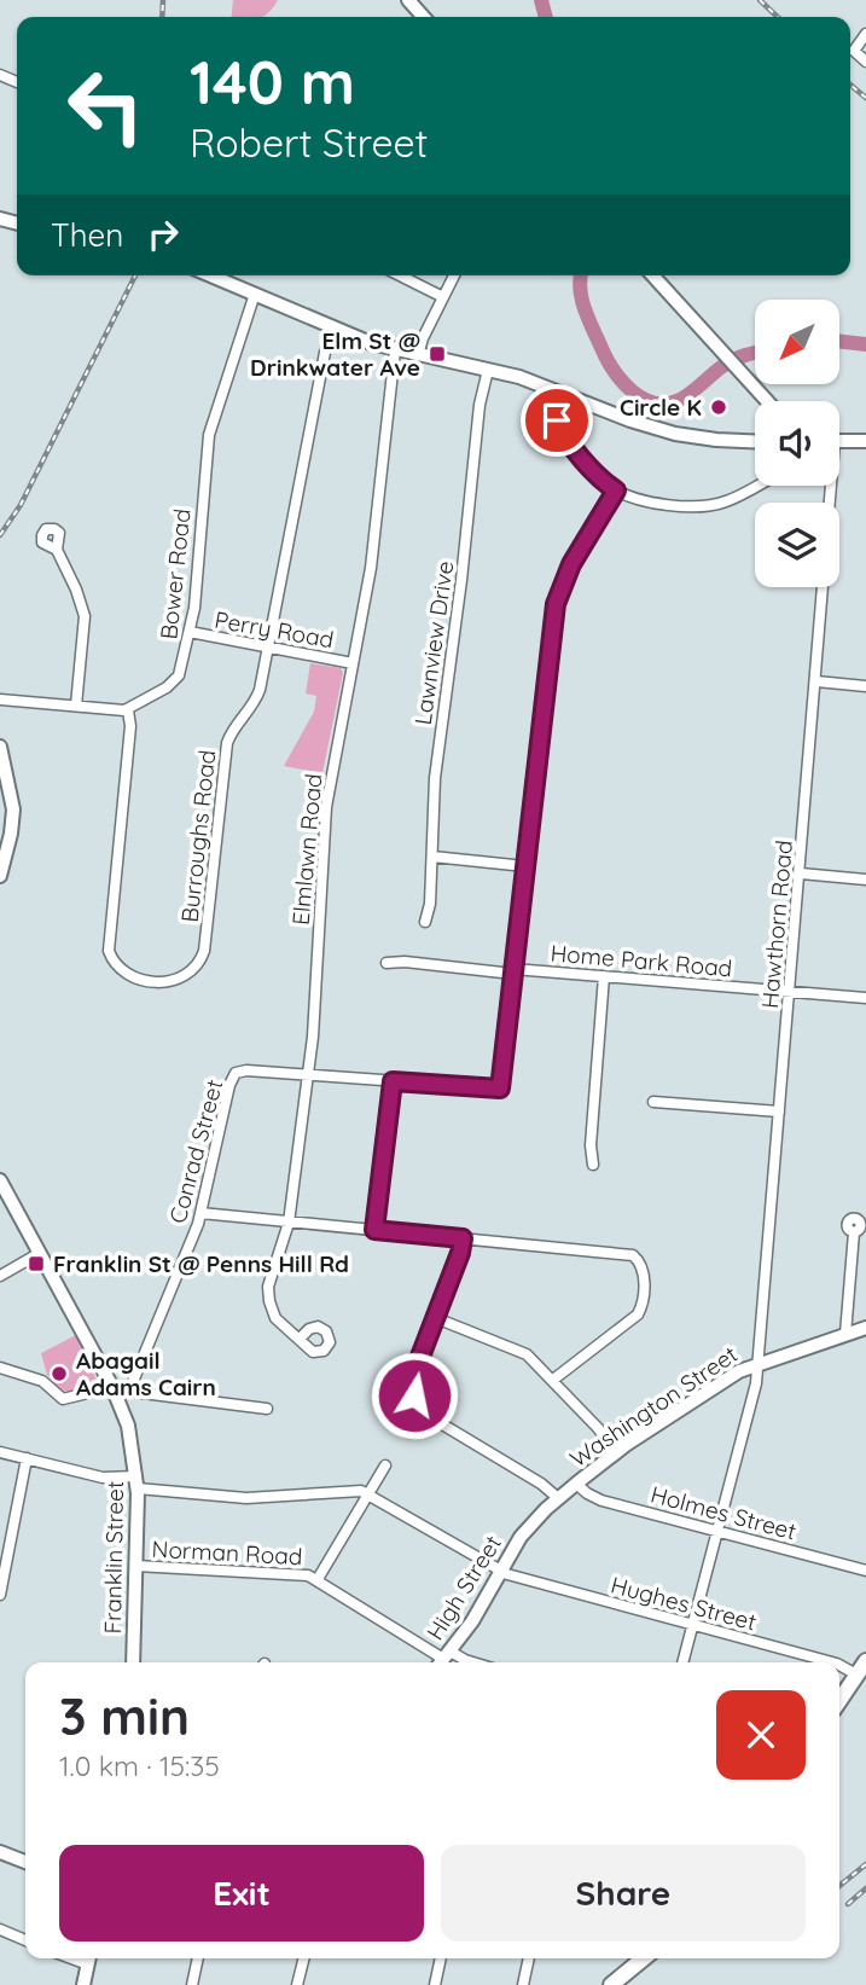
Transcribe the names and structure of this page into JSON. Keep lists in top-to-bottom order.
{
  "streets": {
    "main road": ["Washington Street", "Franklin Street", "High Street"],
    "street": [
      "Bower Road",
      "Perry Road",
      "Lawnview Drive",
      "Burroughs Road",
      "Elmlawn Road",
      "Hawthorn Road",
      "Home Park Road",
      "Conrad Street",
      "Holmes Street",
      "Norman Road",
      "Hughes Street"
    ]
  },
  "crossings": [
    ["Bower Road", "Perry Road"],
    ["Bower Road", "Burroughs Road"],
    ["Perry Road", "Burroughs Road"],
    ["Perry Road", "Elmlawn Road"],
    ["Elmlawn Road", "Conrad Street"],
    ["Hawthorn Road", "Home Park Road"],
    ["Hawthorn Road", "Washington Street"],
    ["Hawthorn Road", "Holmes Street"],
    ["Hawthorn Road", "Hughes Street"],
    ["Home Park Road", "Conrad Street"],
    ["Conrad Street", "Franklin Street"],
    ["Washington Street", "Holmes Street"],
    ["Washington Street", "High Street"],
    ["Norman Road", "Franklin Street"],
    ["Norman Road", "High Street"],
    ["High Street", "Hughes Street"]
  ],
  "places": {
    "transit": ["Elm St @ Drinkwater Ave", "Franklin St @ Penns Hill Rd"],
    "other": ["Circle K", "Abagail Adams Cairn"]
  },
  "north": "bottom left",
  "page": {
    "turn": ["140 m", "Robert Street"],
    "then": "Then",
    "heading": ["3 min", "1.0 km · 15:35"],
    "buttons": ["Exit", "Share"]
  }
}
